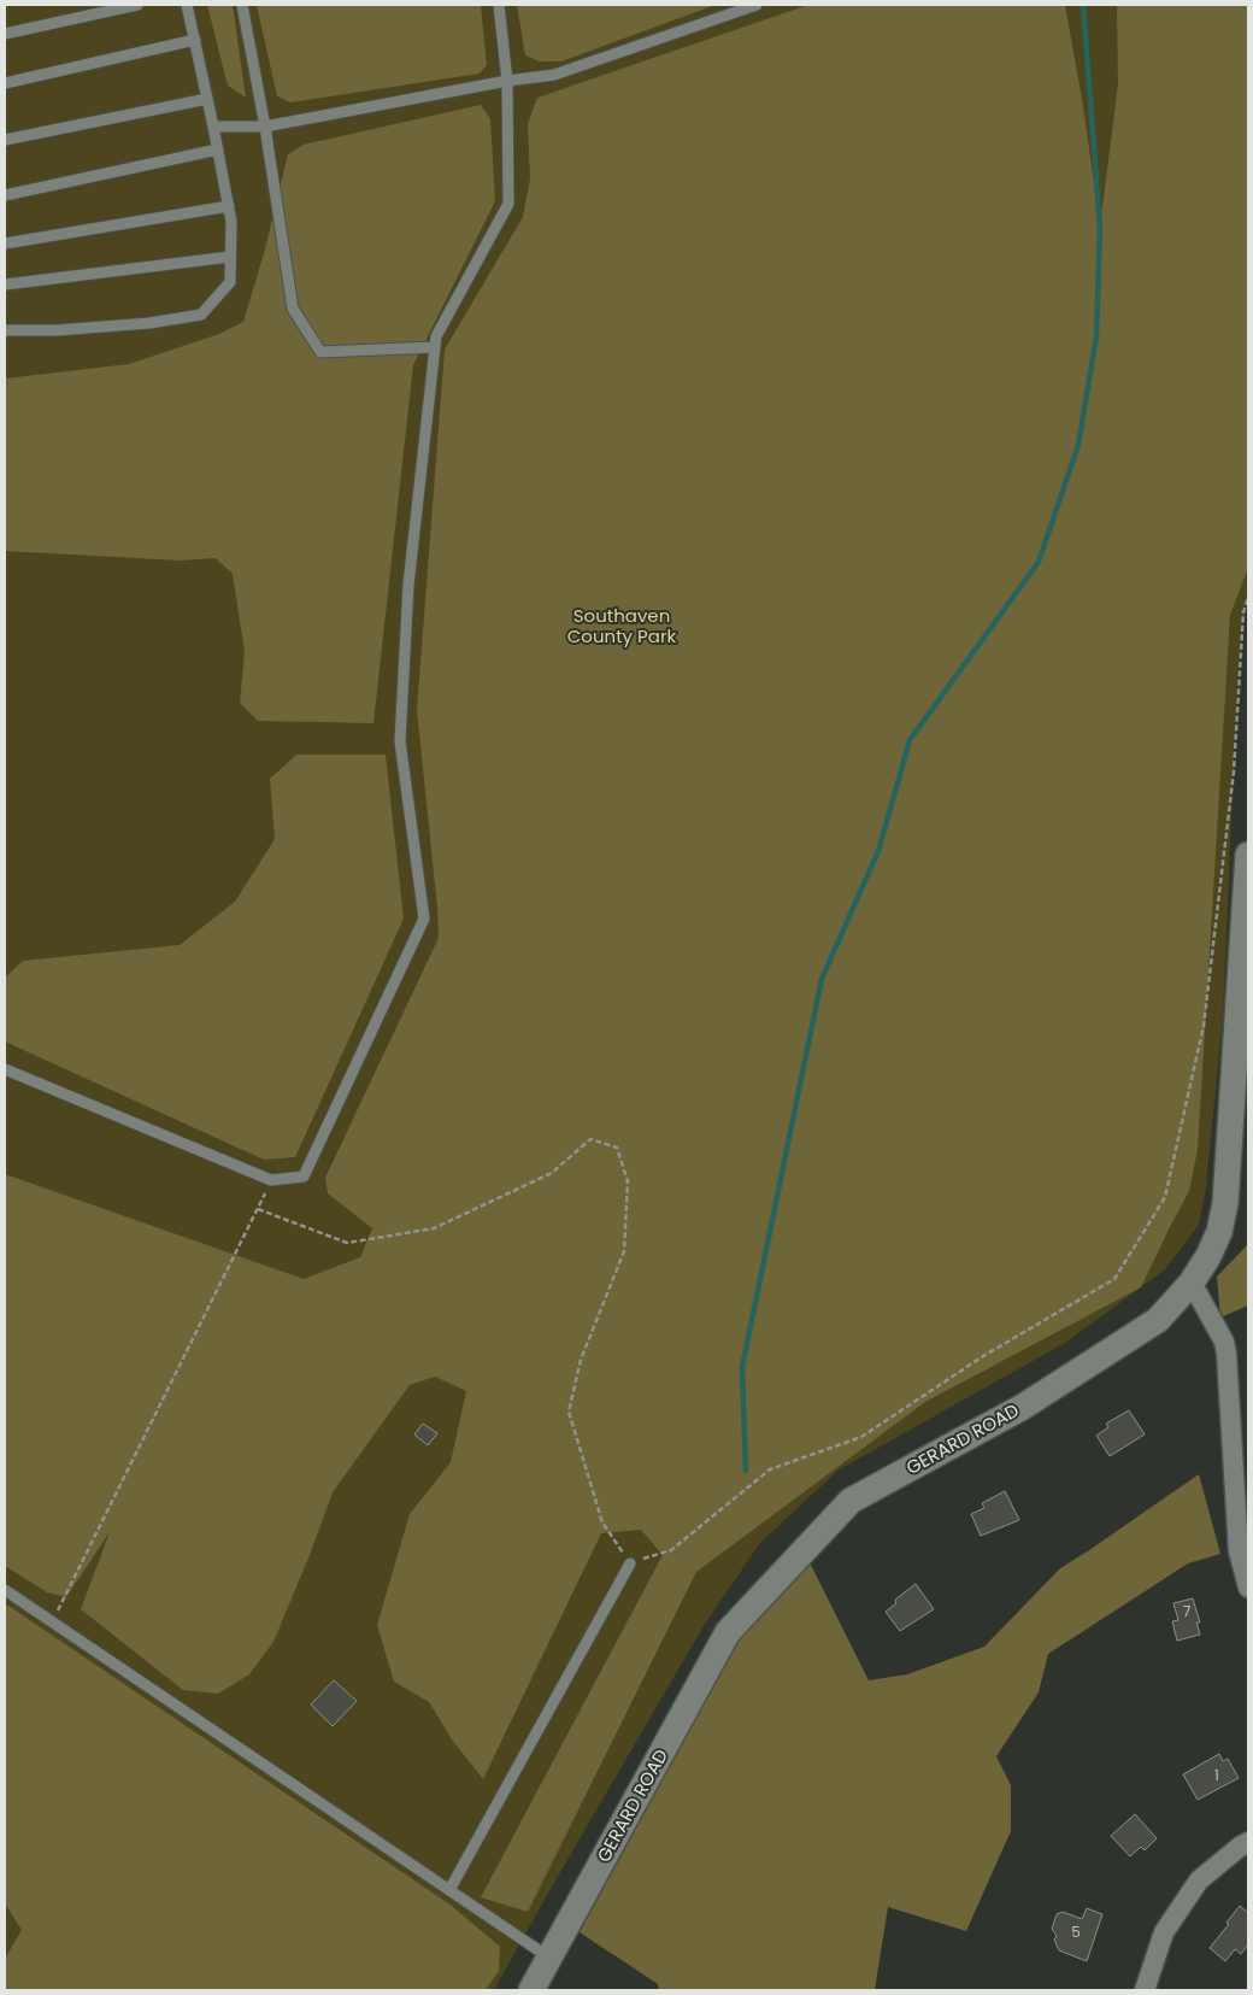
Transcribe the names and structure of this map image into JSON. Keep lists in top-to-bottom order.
{
  "streets": {
    "street": ["GERARD ROAD"]
  },
  "parks": ["Southaven County Park"],
  "house_numbers": ["7", "1", "5"]
}
